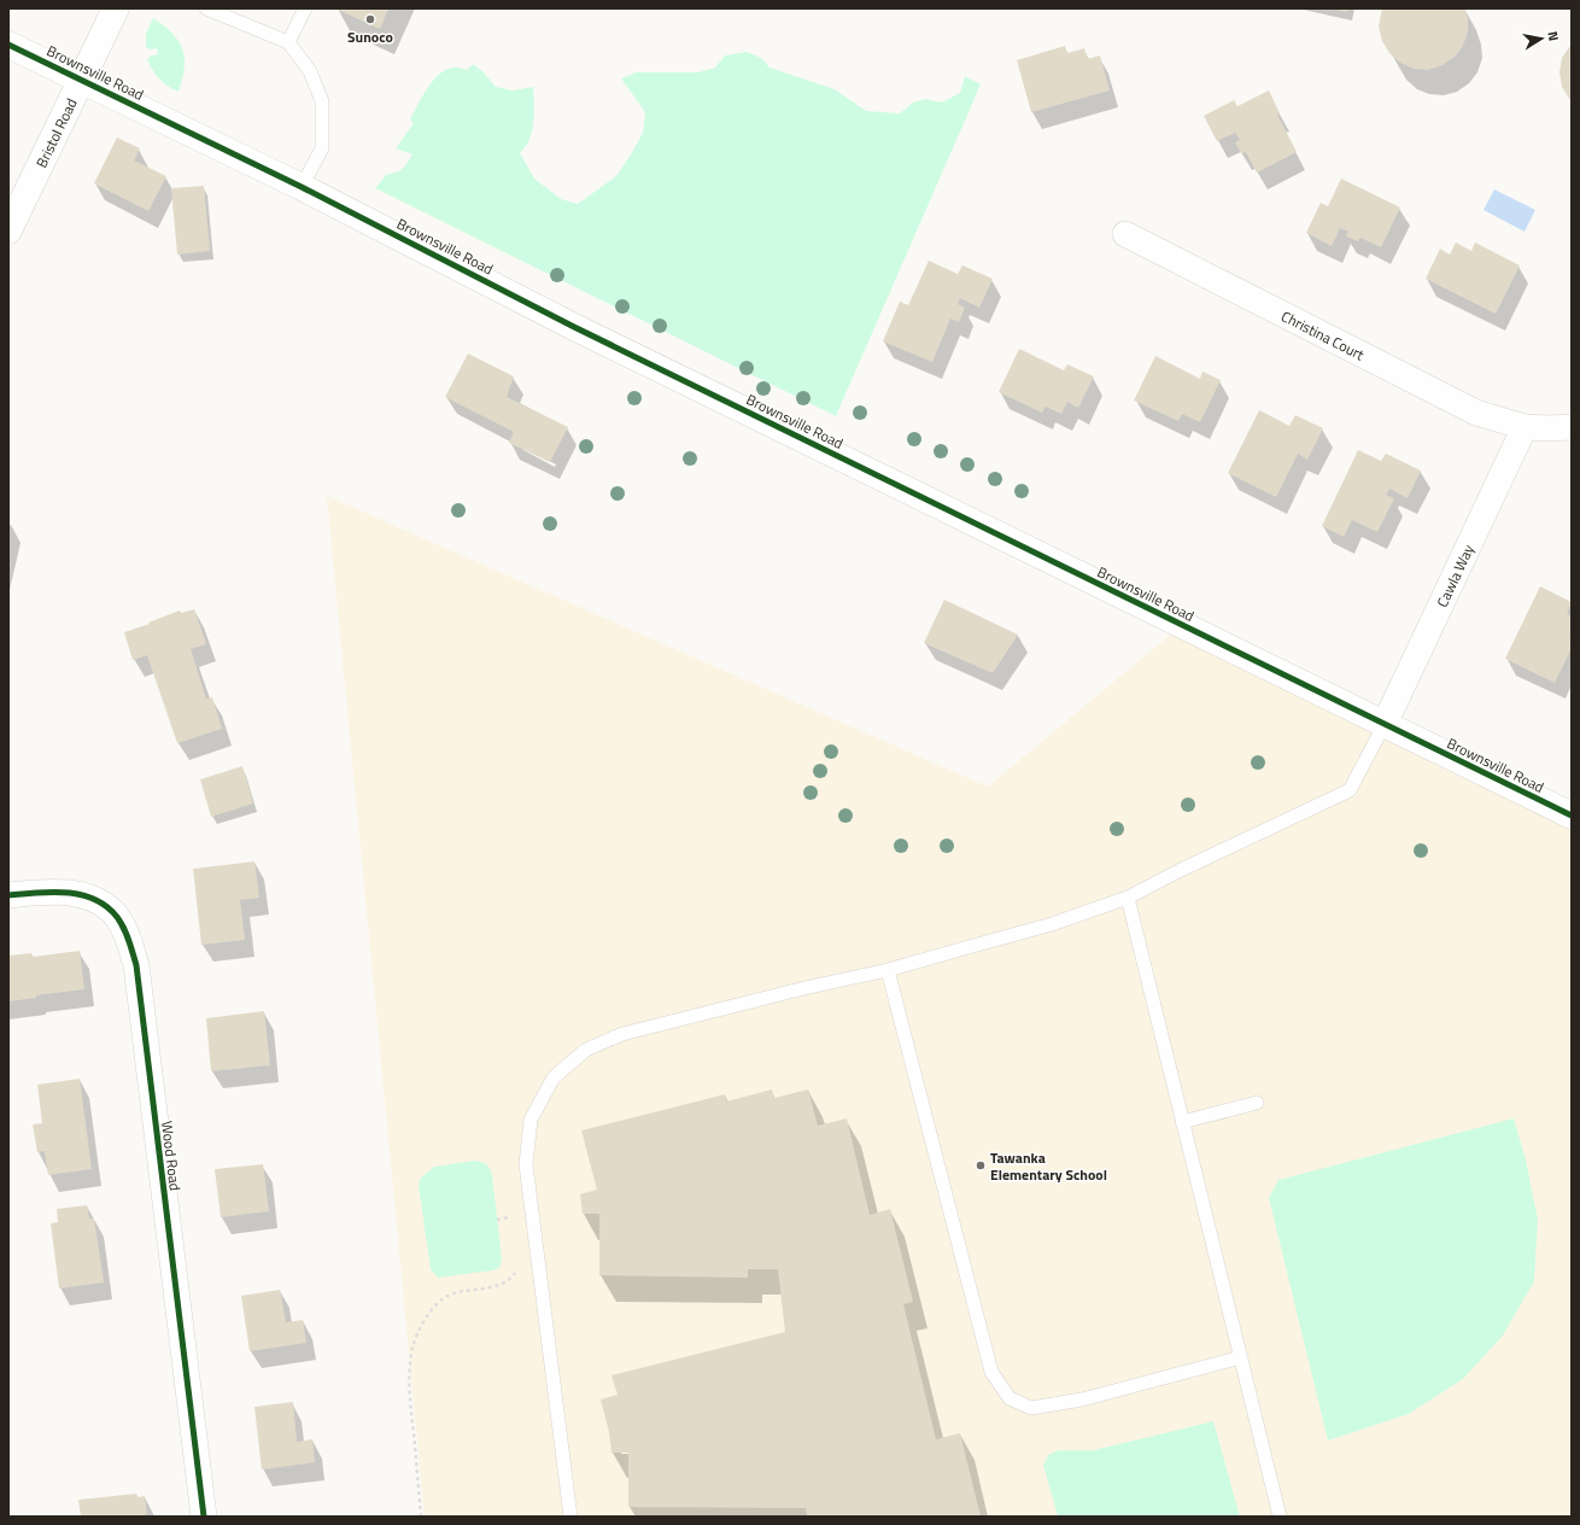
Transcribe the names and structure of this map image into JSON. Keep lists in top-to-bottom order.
{
  "streets": {
    "street": [
      "Brownsville Road",
      "Bristol Road",
      "Christina Court",
      "Cawla Way",
      "Wood Road"
    ]
  },
  "crossings": [
    ["Brownsville Road", "Bristol Road"],
    ["Brownsville Road", "Cawla Way"],
    ["Christina Court", "Cawla Way"]
  ],
  "places": ["Sunoco", "Tawanka Elementary School"],
  "north": "right"
}
